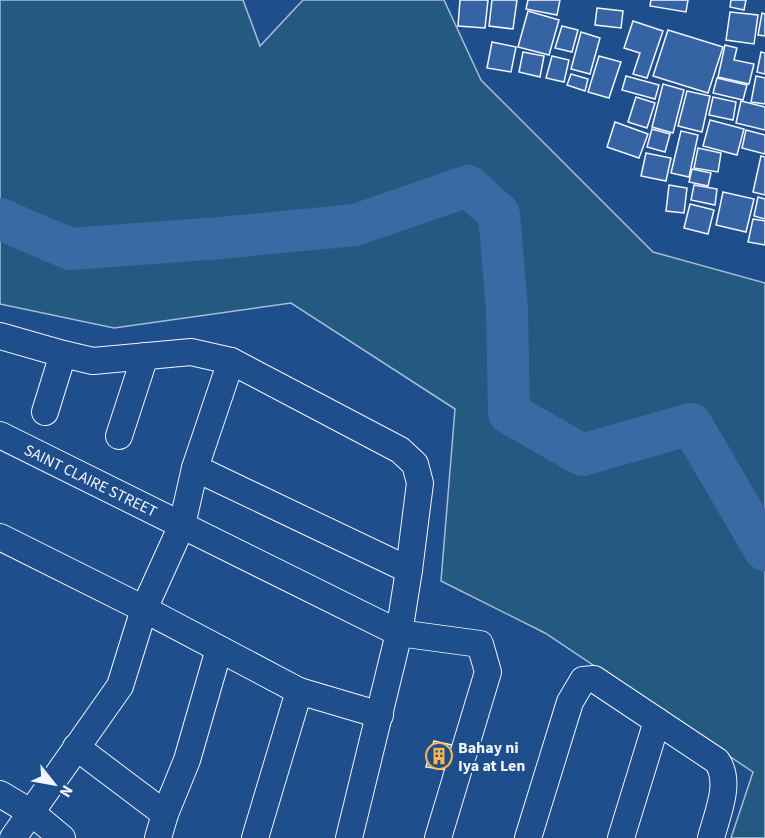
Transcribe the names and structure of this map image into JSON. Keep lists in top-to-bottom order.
{
  "streets": {
    "street": ["SAINT CLAIRE STREET"]
  },
  "places": {
    "building": ["Bahay ni Iya at Len"]
  },
  "north": "bottom right"
}
